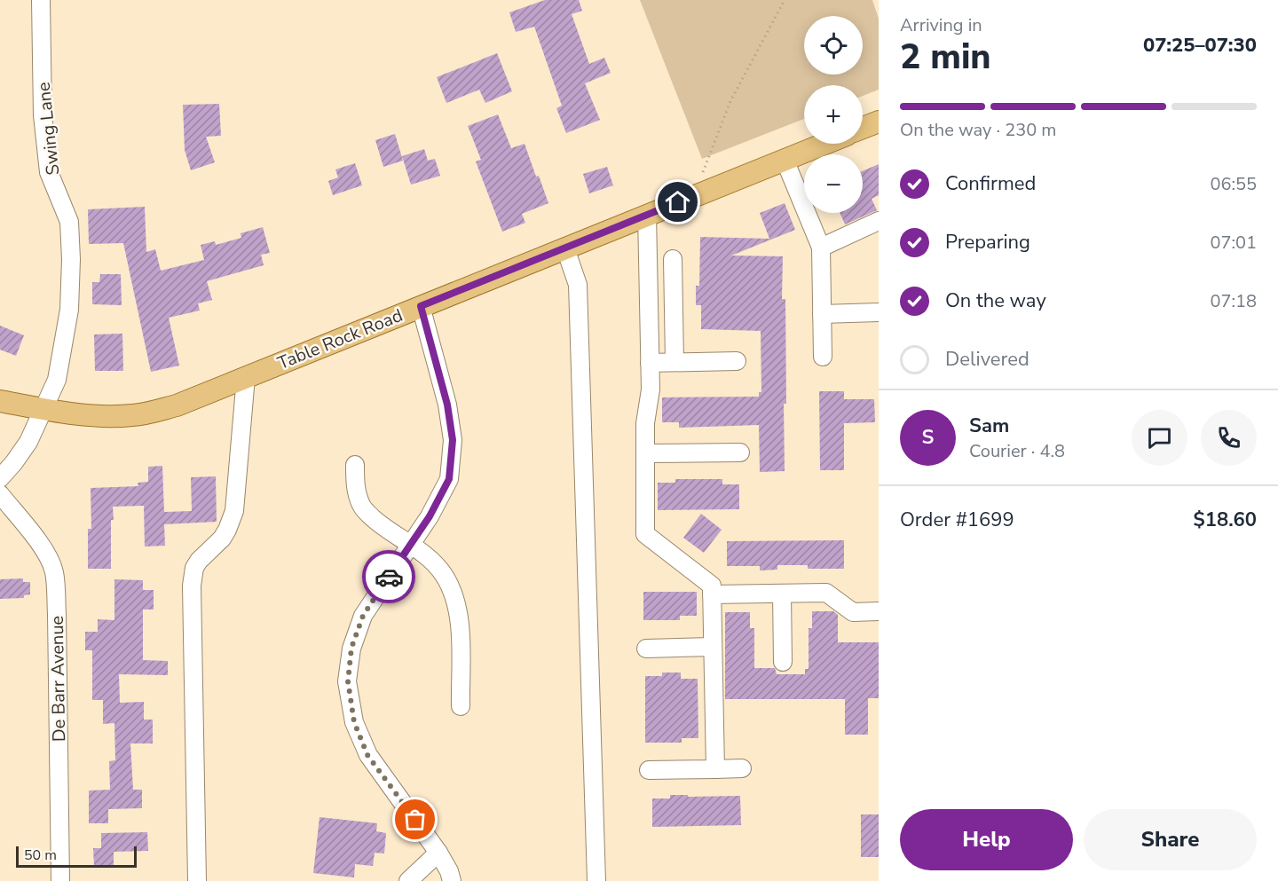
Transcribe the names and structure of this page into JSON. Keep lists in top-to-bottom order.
{
  "streets": {
    "main road": ["Table Rock Road"],
    "street": ["Swing Lane", "De Barr Avenue"]
  },
  "crossings": [
    ["Swing Lane", "Table Rock Road"]
  ],
  "scale_bar": "50 m",
  "page": {
    "heading": ["2 min", "Arriving in", "07:25–07:30"],
    "panel": [
      "Sam",
      "Courier · 4.8",
      "Order #1699",
      "$18.60"
    ],
    "map_buttons": ["+", "−"],
    "bar": "On the way · 230 m",
    "list": [
      ["Confirmed", "06:55"],
      ["Preparing", "07:01"],
      ["On the way", "07:18"],
      "Delivered"
    ],
    "round": "S",
    "buttons": ["Help", "Share"],
    "scale": "50 m"
  }
}
